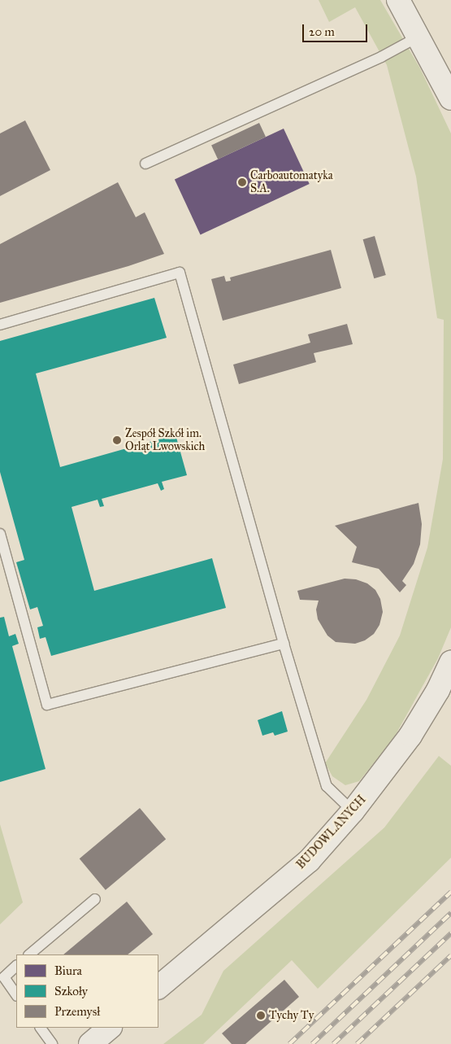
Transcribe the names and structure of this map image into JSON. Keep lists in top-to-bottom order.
{
  "streets": {
    "street": ["BUDOWLANYCH"]
  },
  "places": ["Carboautomatyka S.A.", "Zespół Szkół im. Orląt Lwowskich", "Tychy Ty"],
  "legend": ["Biura", "Szkoły", "Przemysł"],
  "scale_bar": "20 m"
}
